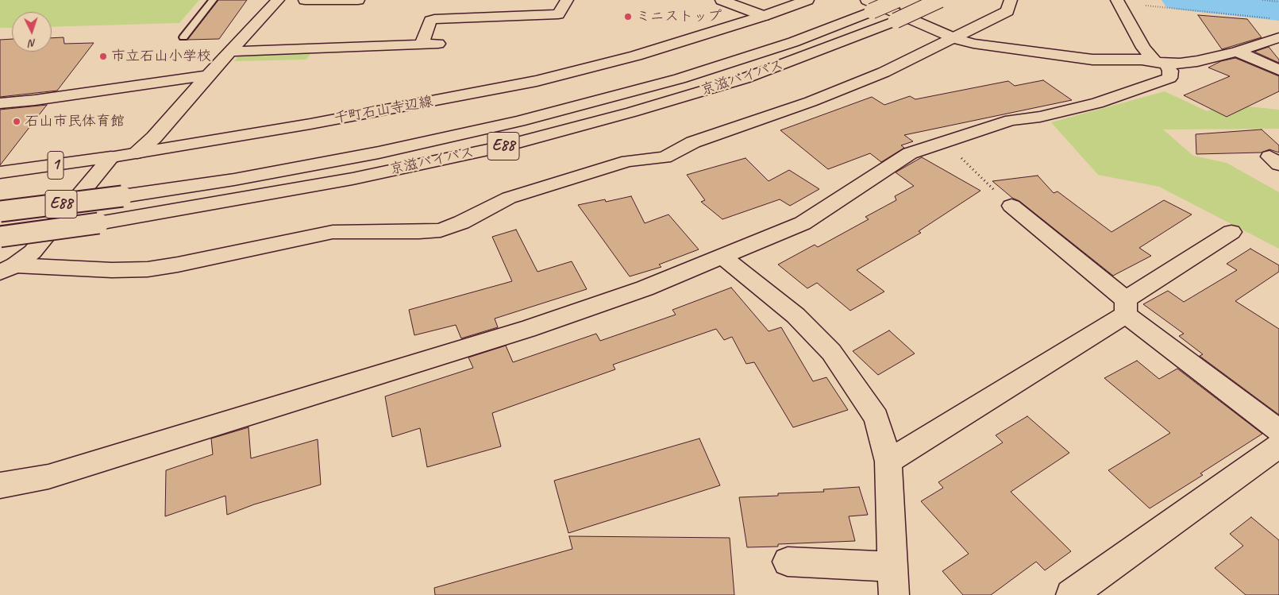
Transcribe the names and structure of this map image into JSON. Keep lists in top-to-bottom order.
{
  "streets": {
    "main road": [
      "京滋バイパス",
      "千町石山寺辺線",
      "E88",
      "1"
    ]
  },
  "crossings": [
    ["千町石山寺辺線", "1"]
  ],
  "places": ["ミニストップ", "市立石山小学校", "石山市民体育館"],
  "north": "bottom"
}
